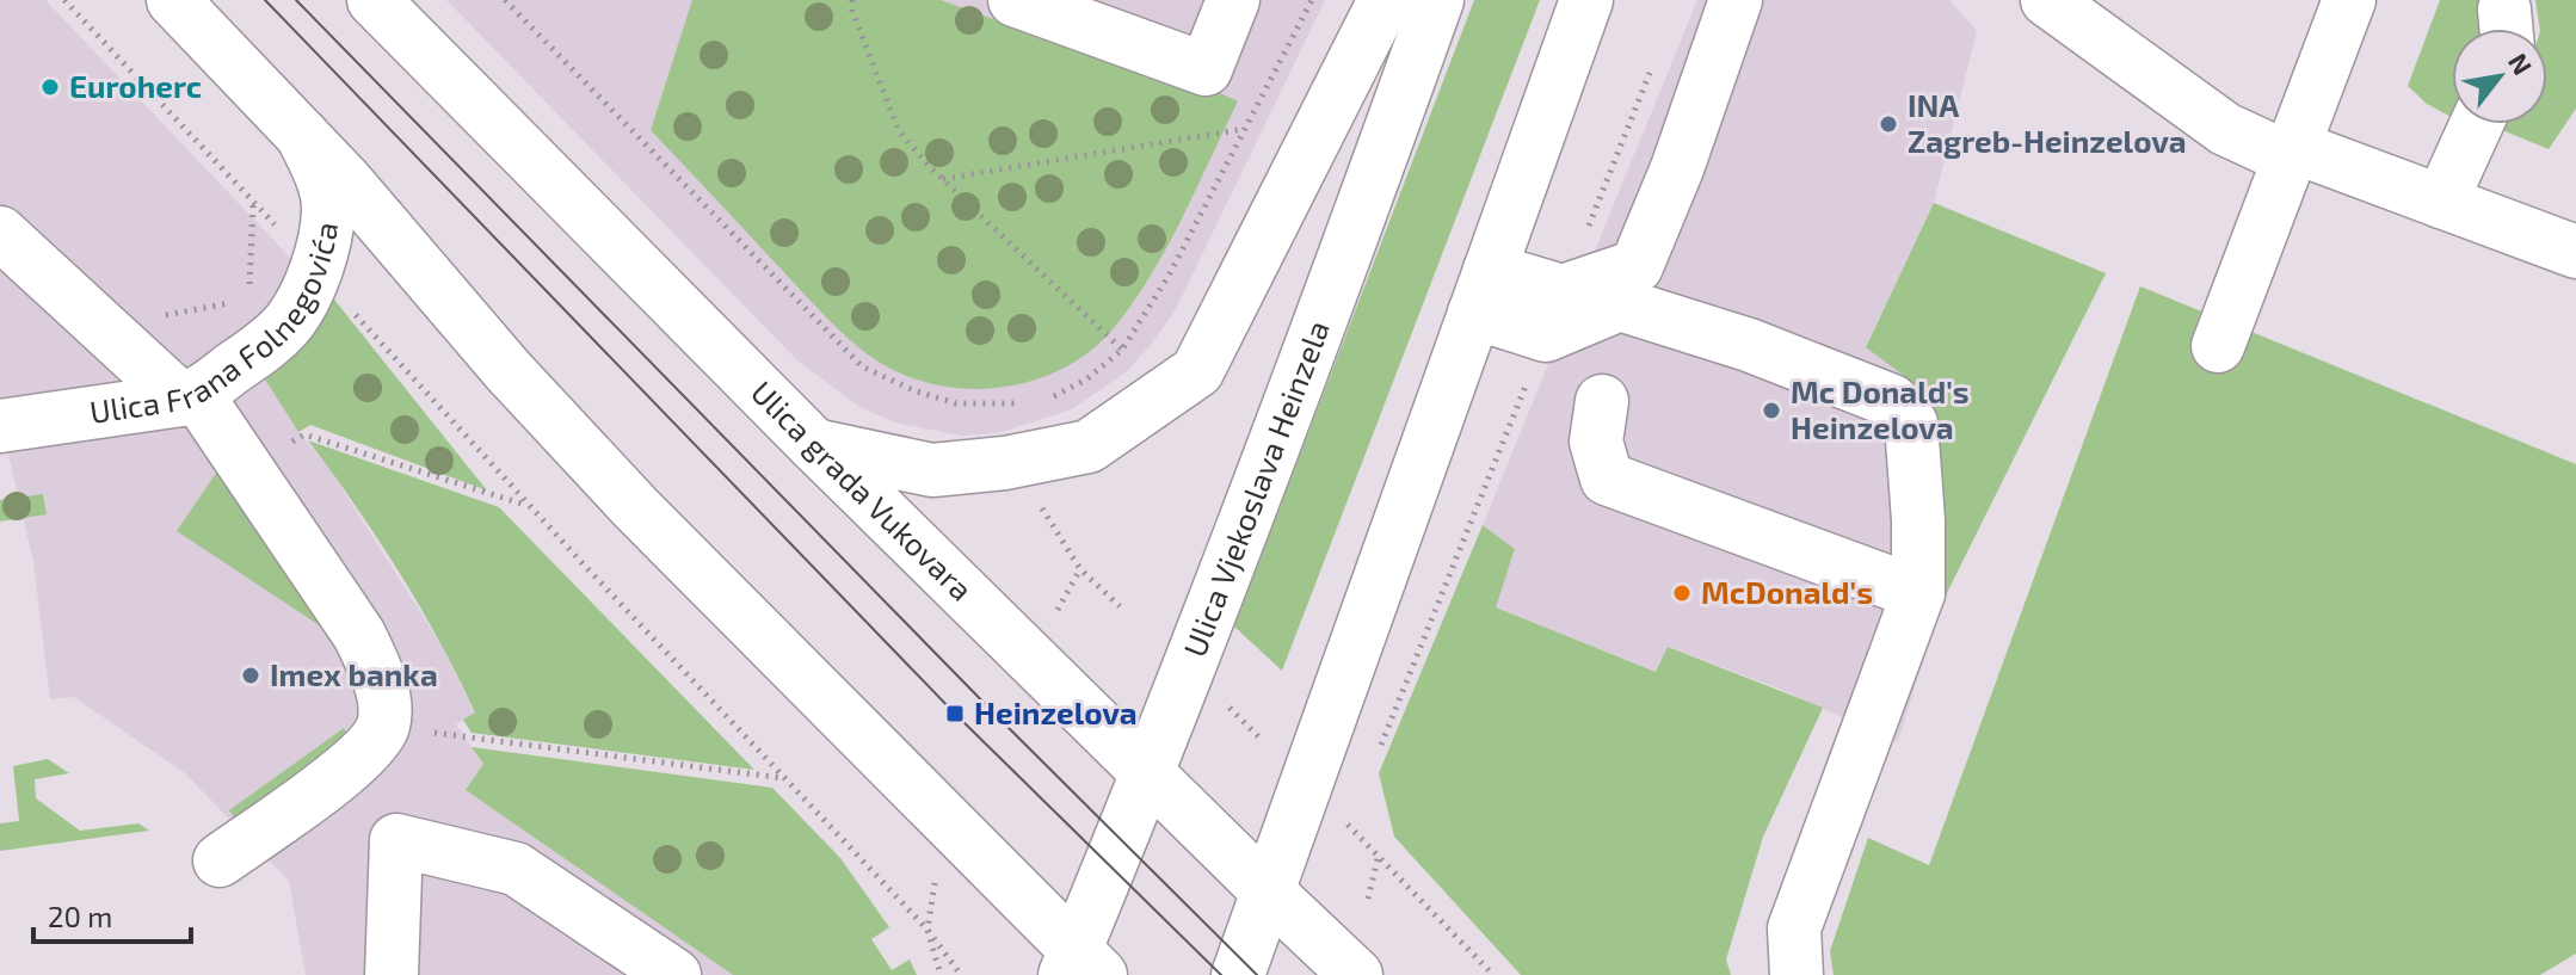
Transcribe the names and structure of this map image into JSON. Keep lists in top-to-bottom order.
{
  "streets": {
    "main road": ["Ulica Frana Folnegovića", "Ulica Vjekoslava Heinzela", "Ulica grada Vukovara"]
  },
  "crossings": [
    ["Ulica Vjekoslava Heinzela", "Ulica grada Vukovara"]
  ],
  "places": {
    "other": [
      "Euroherc",
      "INA Zagreb-Heinzelova",
      "Mc Donald's Heinzelova",
      "McDonald's",
      "Imex banka"
    ],
    "transit": ["Heinzelova"]
  },
  "scale_bar": "20 m",
  "north": "top right"
}
